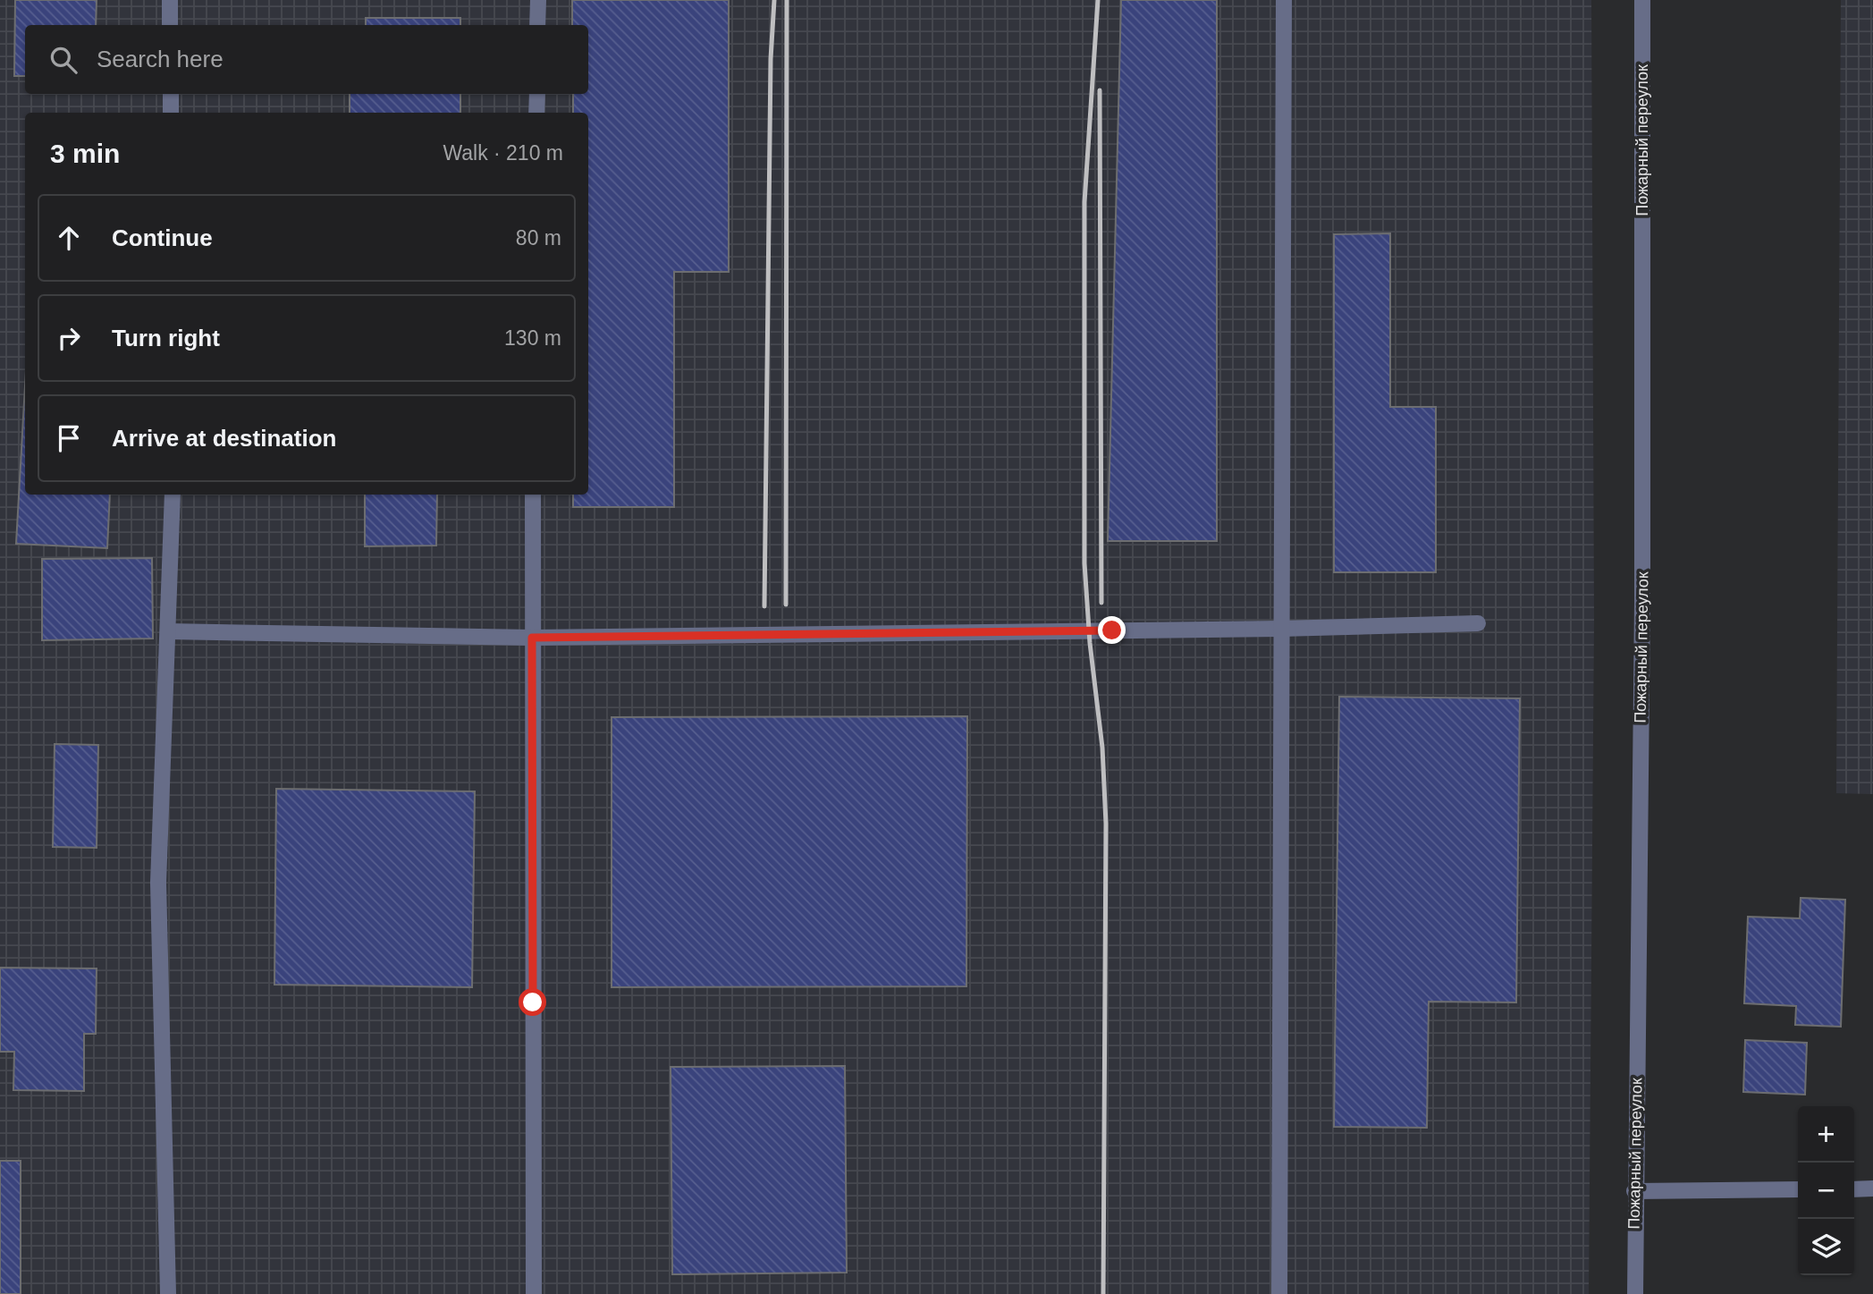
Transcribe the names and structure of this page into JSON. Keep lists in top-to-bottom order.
{
  "streets": {
    "street": ["Пожарный переулок"]
  },
  "page": {
    "search": "Search here",
    "heading": ["3 min", "Walk · 210 m"],
    "list": [
      ["Continue", "80 m"],
      ["Turn right", "130 m"],
      "Arrive at destination"
    ],
    "map_buttons": ["+", "−"]
  }
}
